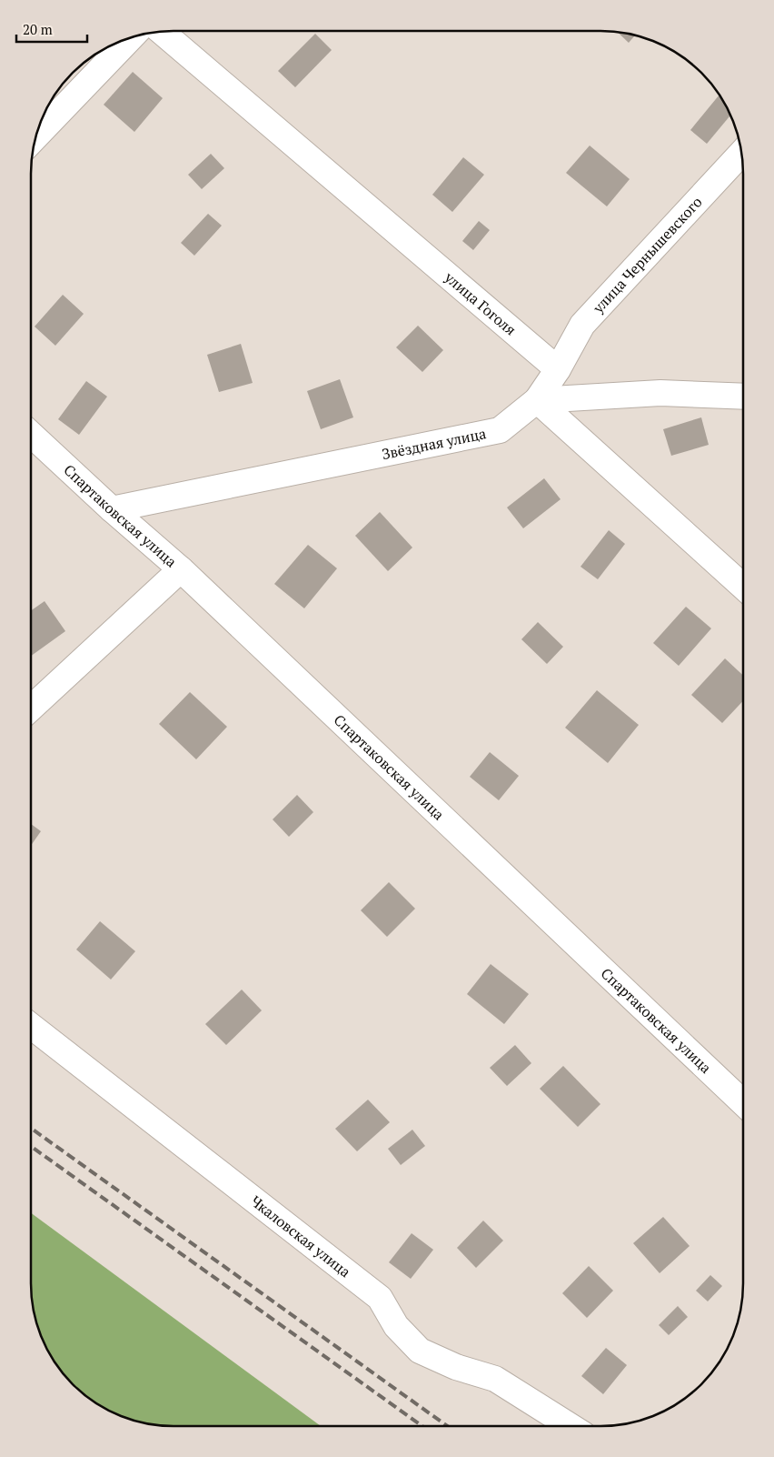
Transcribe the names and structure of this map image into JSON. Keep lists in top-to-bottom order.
{
  "streets": {
    "street": [
      "улица Чернышевского",
      "улица Гоголя",
      "Звёздная улица",
      "Спартаковская улица",
      "Чкаловская улица"
    ]
  },
  "crossings": [
    ["улица Чернышевского", "улица Гоголя"],
    ["Звёздная улица", "Спартаковская улица"]
  ],
  "scale_bar": "20 m"
}
